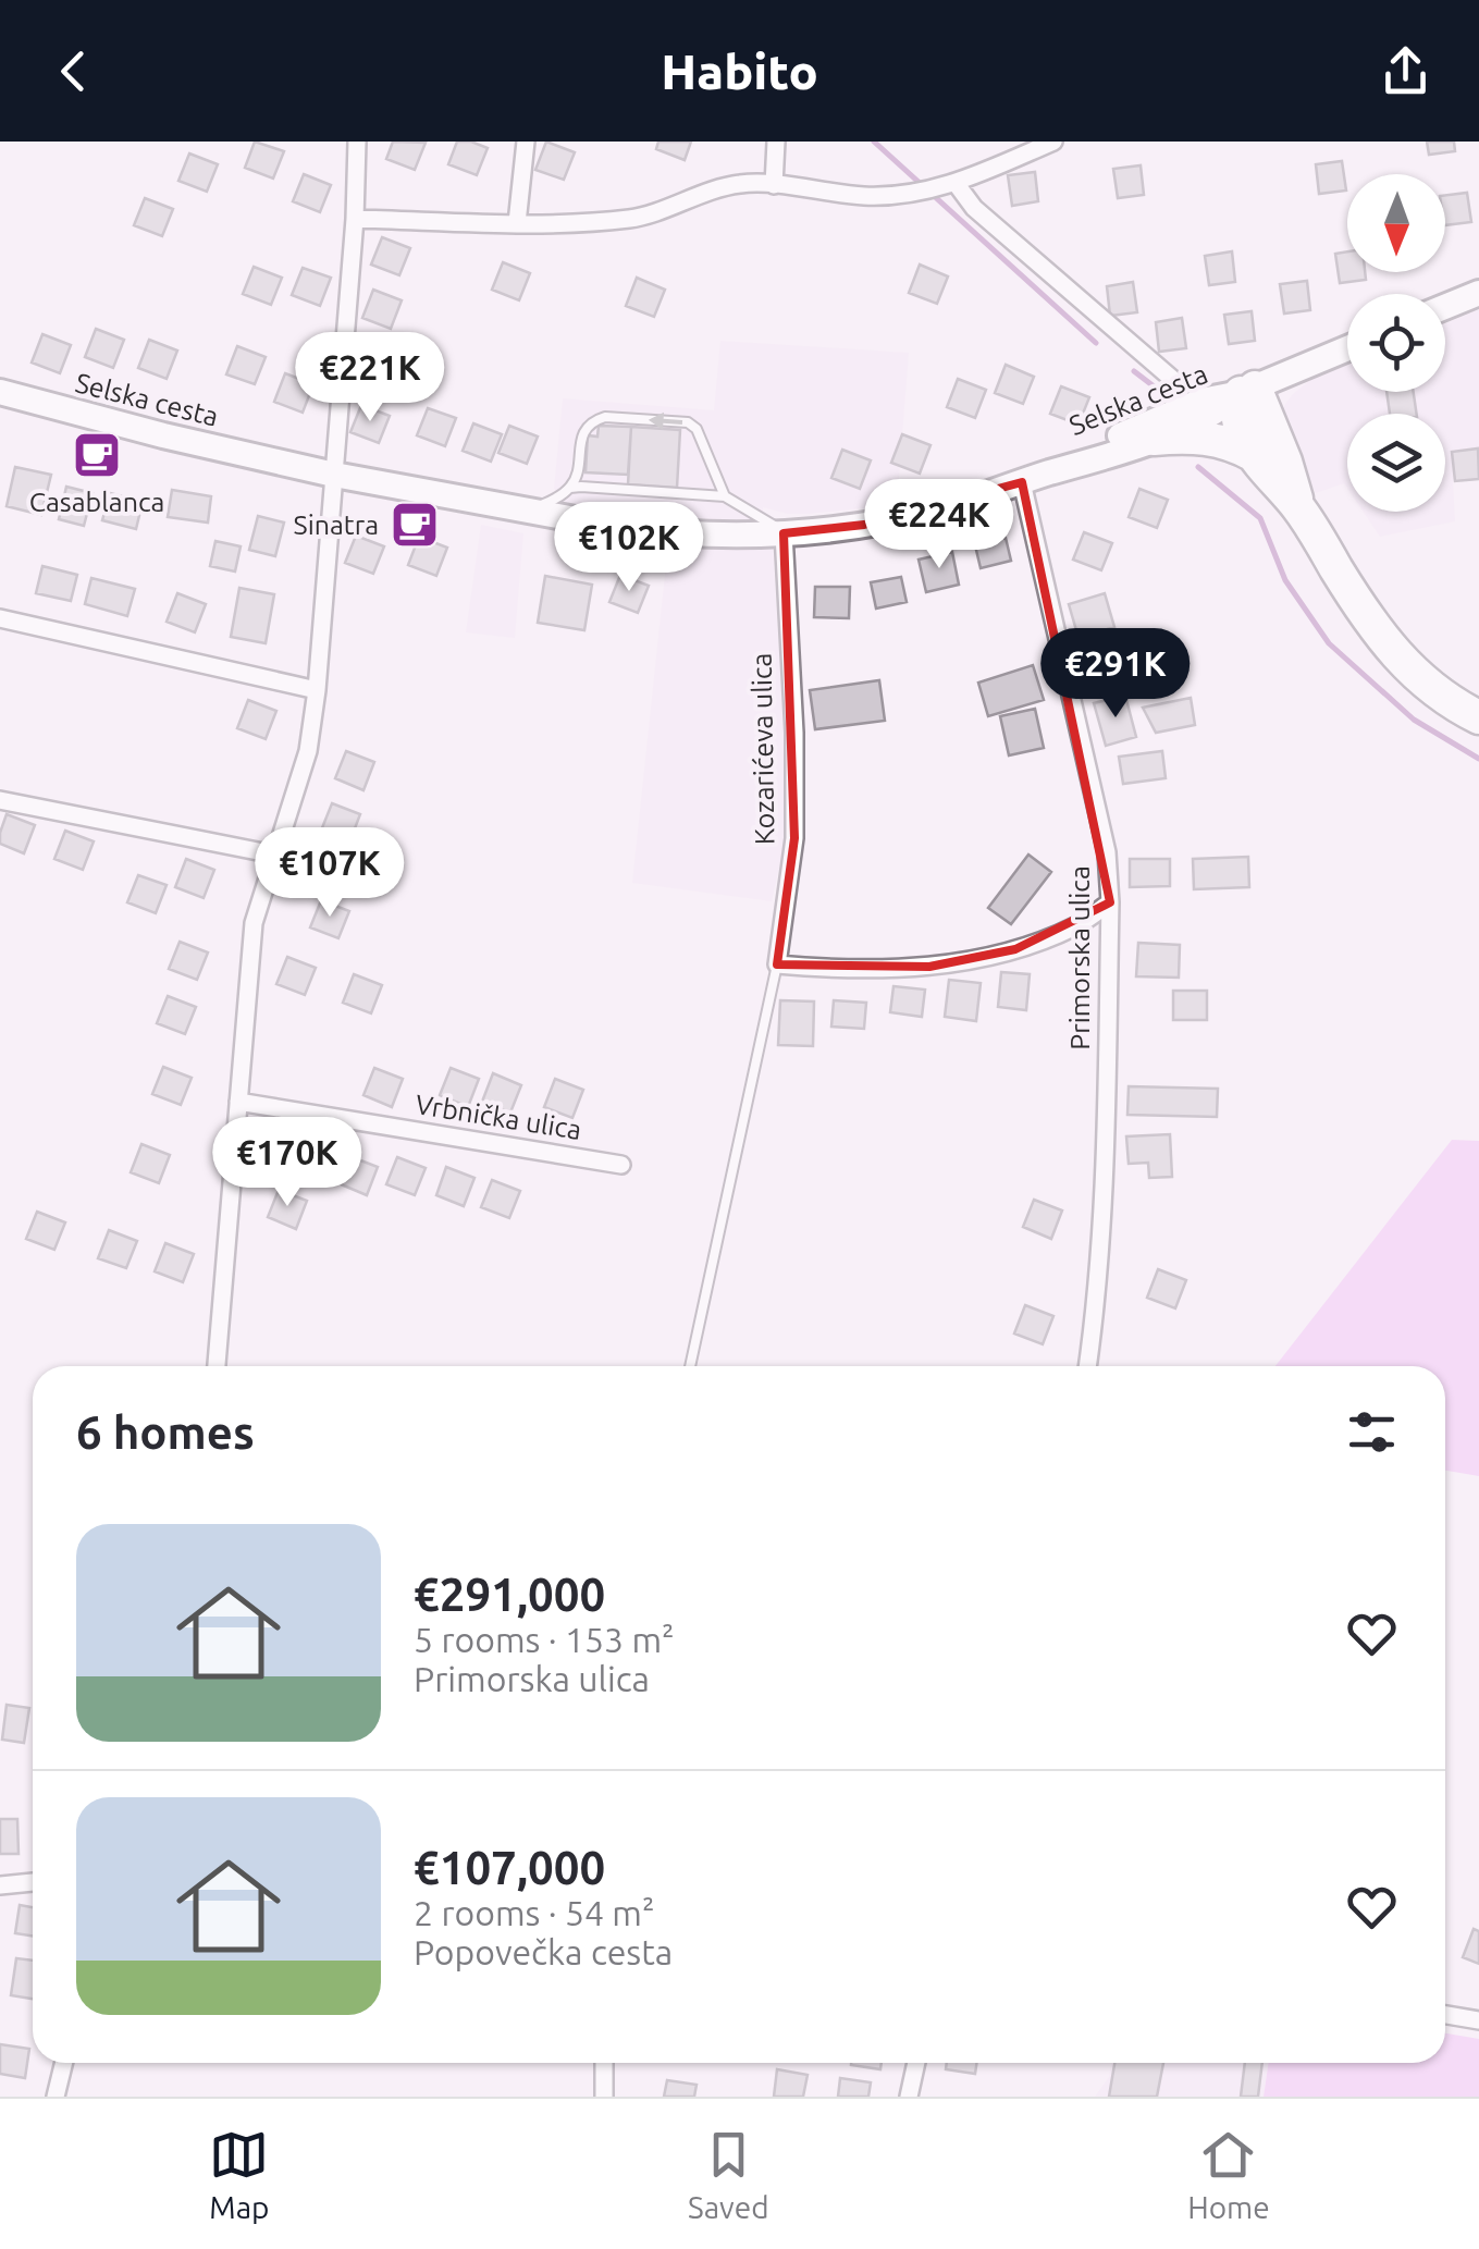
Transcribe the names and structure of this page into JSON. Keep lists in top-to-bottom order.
{
  "streets": {
    "main road": ["Selska cesta"],
    "street": ["Kozarićeva ulica", "Primorska ulica", "Vrbnička ulica"]
  },
  "crossings": [
    ["Selska cesta", "Kozarićeva ulica"],
    ["Selska cesta", "Primorska ulica"]
  ],
  "places": {
    "cafe": ["Casablanca", "Sinatra"]
  },
  "north": "bottom",
  "page": {
    "header": "Habito",
    "price": [
      "€221K",
      "€224K",
      "€102K",
      "€291K",
      "€107K",
      "€170K"
    ],
    "heading": "6 homes",
    "list": [
      {
        "name": "€291,000",
        "note": "5 rooms · 153 m² · Primorska ulica"
      },
      {
        "name": "€107,000",
        "note": "2 rooms · 54 m² · Popovečka cesta"
      }
    ],
    "tabs": ["Map", "Saved", "Home"]
  }
}
